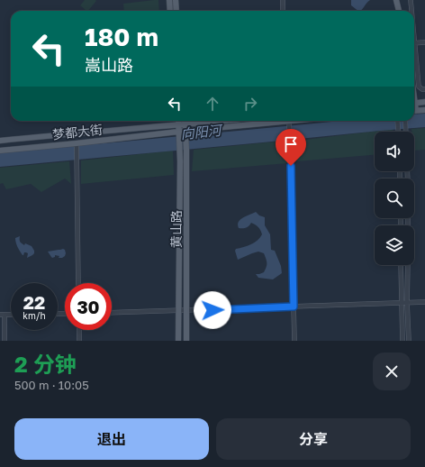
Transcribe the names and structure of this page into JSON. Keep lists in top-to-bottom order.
{
  "streets": {
    "main road": ["梦都大街", "黄山路"]
  },
  "crossings": [
    ["梦都大街", "黄山路"]
  ],
  "water": ["向阳河"],
  "page": {
    "turn": ["180 m", "嵩山路"],
    "speed": "22 km/h",
    "limit": "30",
    "heading": ["2 分钟", "500 m · 10:05"],
    "buttons": ["退出", "分享"]
  }
}
